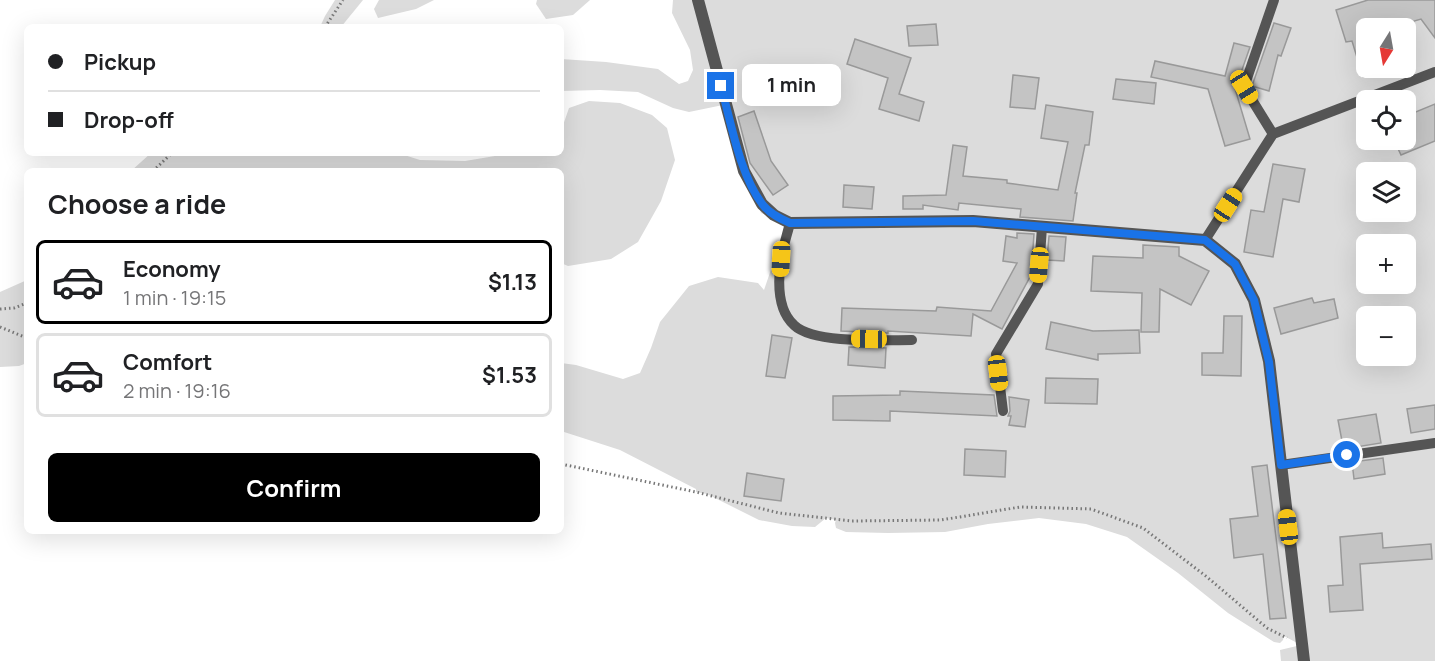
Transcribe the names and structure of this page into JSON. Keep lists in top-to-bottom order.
{
  "north": "bottom",
  "page": {
    "map_buttons": ["+", "−"],
    "banner": ["Pickup", "Drop-off"],
    "bubble": "1 min",
    "heading": "Choose a ride",
    "list": [
      {
        "name": "Economy",
        "note": "1 min · 19:15",
        "value": "$1.13"
      },
      {
        "name": "Comfort",
        "note": "2 min · 19:16",
        "value": "$1.53"
      }
    ],
    "buttons": "Confirm"
  }
}
